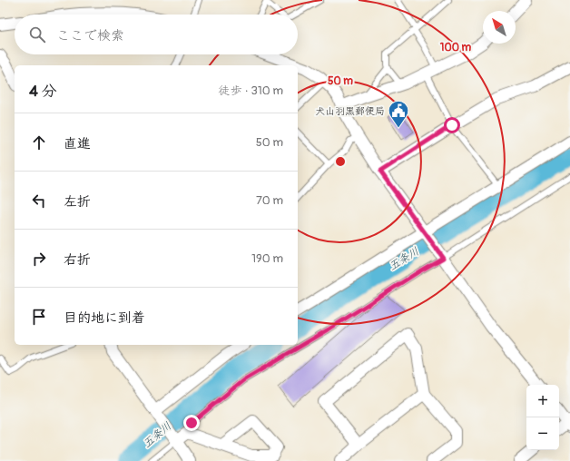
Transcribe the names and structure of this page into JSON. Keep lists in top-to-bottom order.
{
  "water": ["五条川"],
  "places": {
    "public building": ["犬山羽黒郵便局"]
  },
  "north": "top left",
  "page": {
    "search": "ここで検索",
    "heading": ["4 分", "徒歩 · 310 m"],
    "list": [
      ["直進", "50 m"],
      ["左折", "70 m"],
      ["右折", "190 m"],
      "目的地に到着"
    ],
    "map_buttons": ["+", "−"]
  },
  "rings": ["100 m", "50 m"]
}
